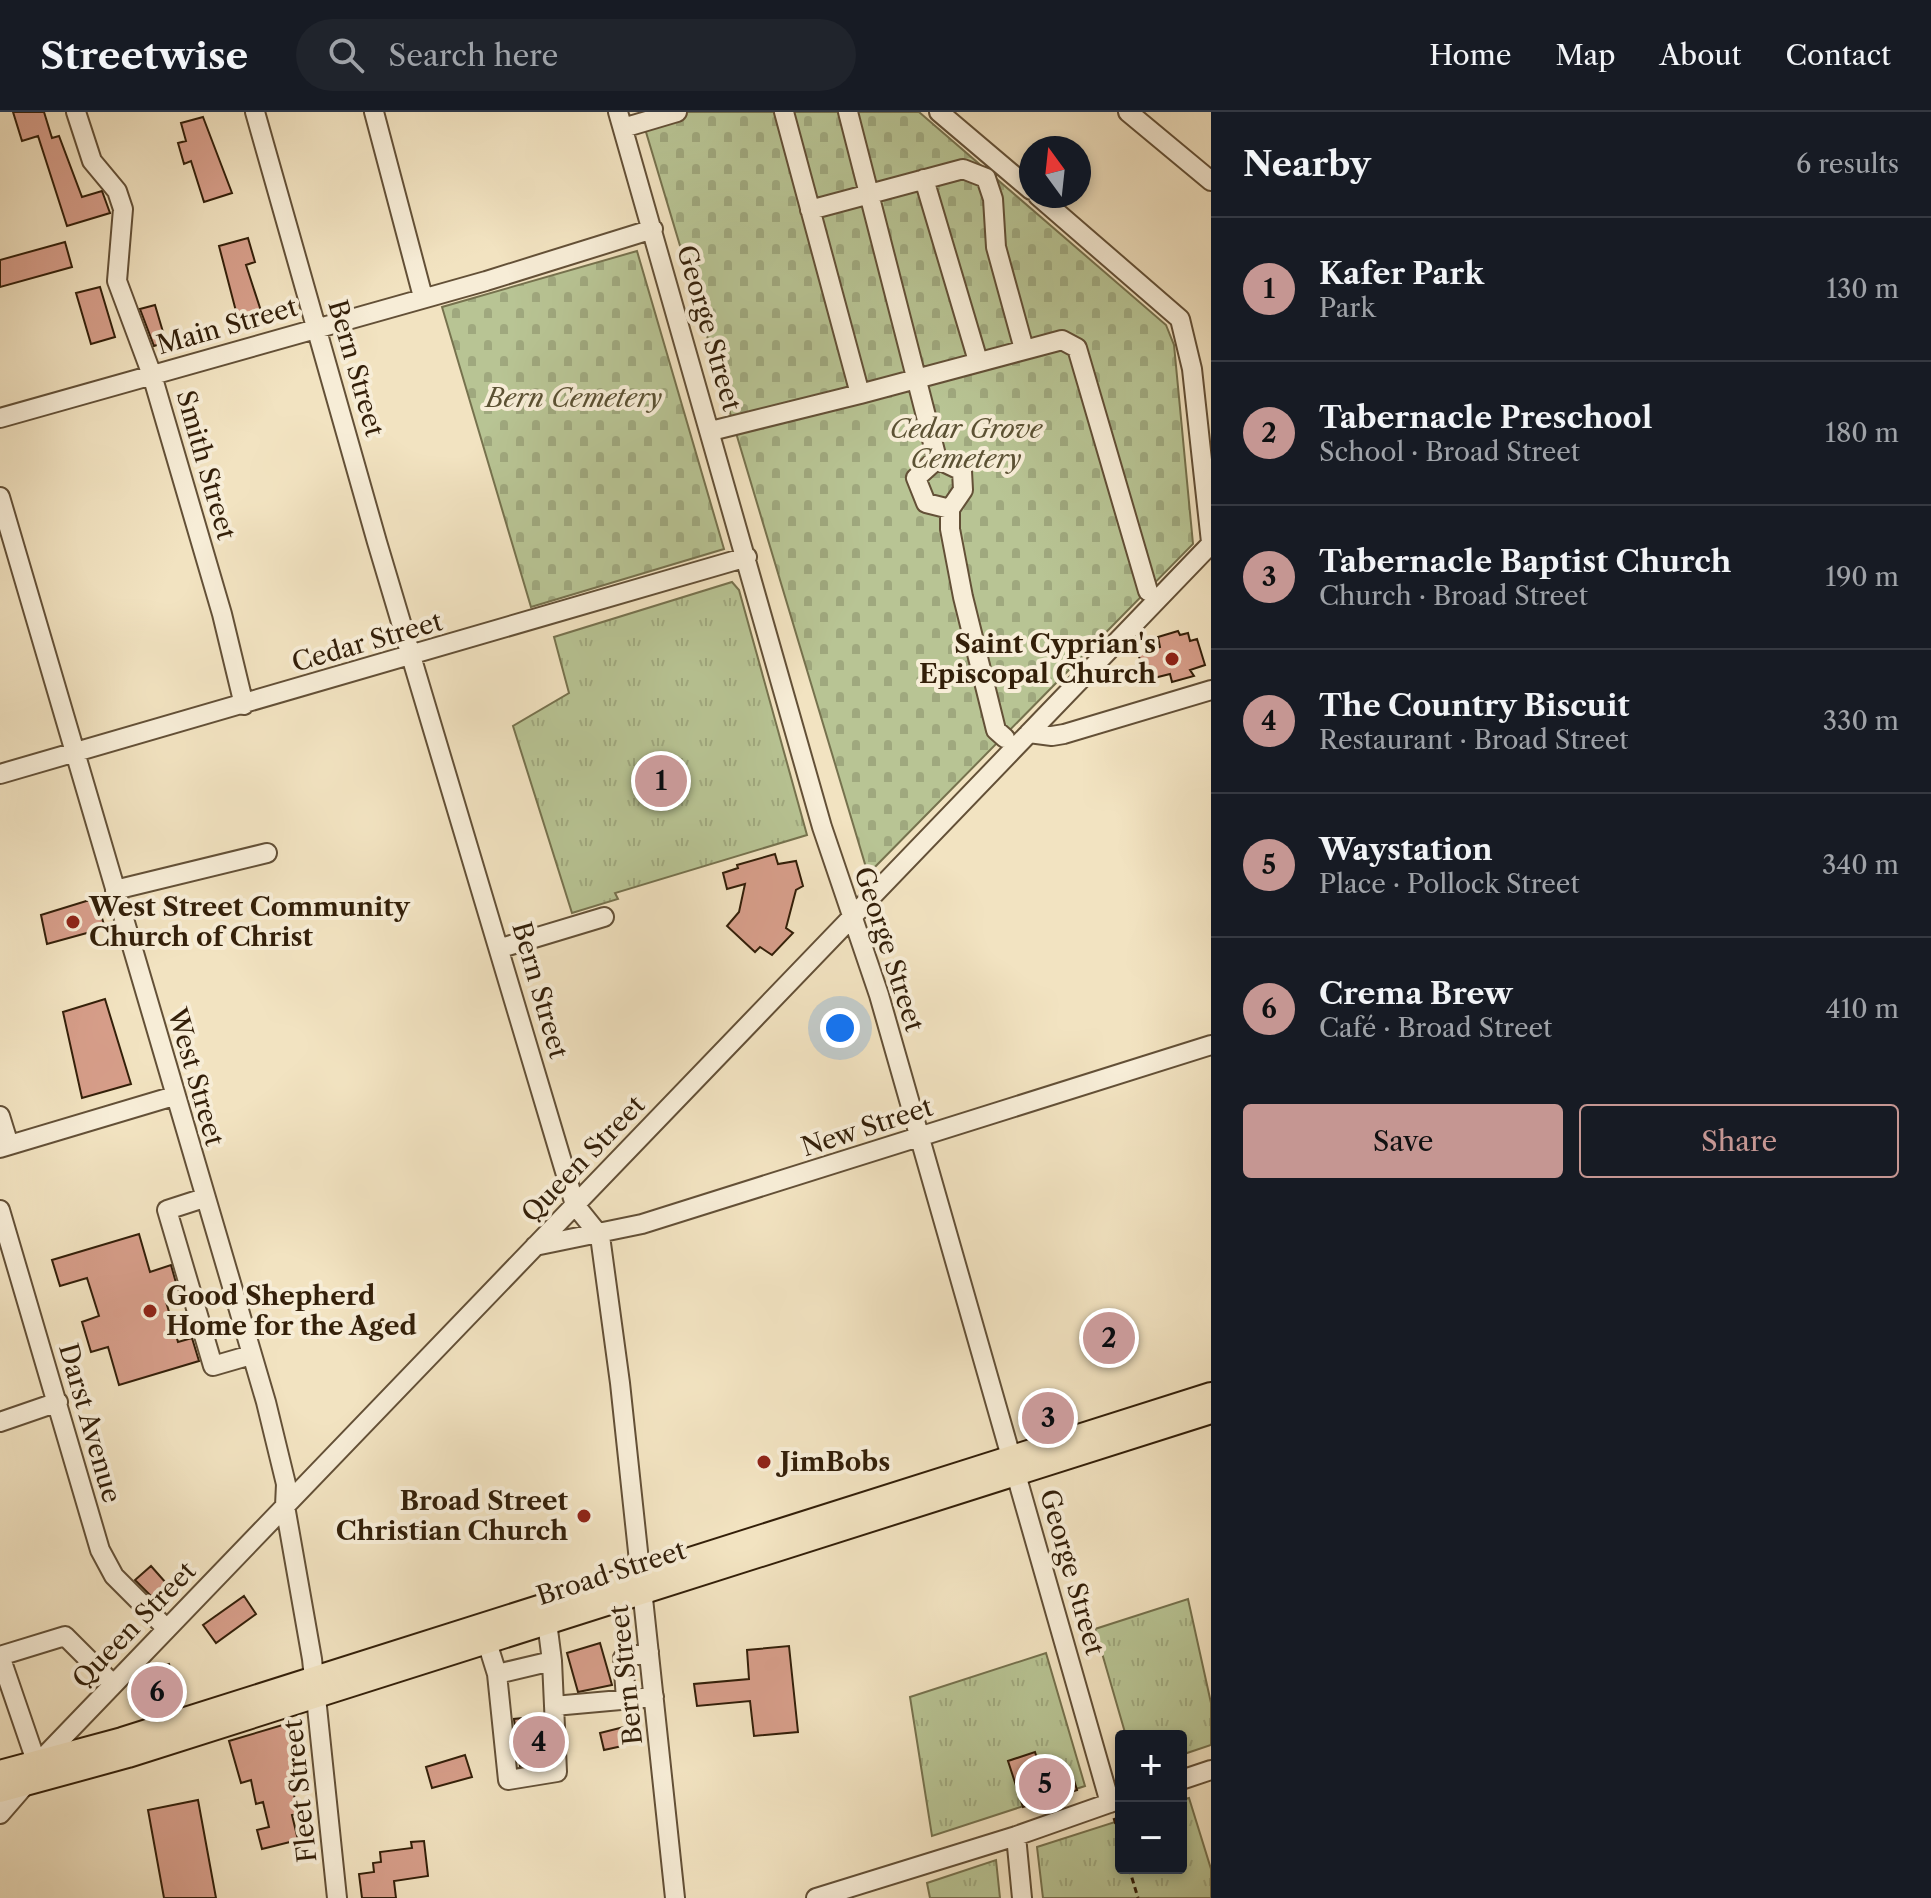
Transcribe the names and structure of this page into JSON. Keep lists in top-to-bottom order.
{
  "streets": {
    "main road": ["Broad Street"],
    "street": [
      "Main Street",
      "George Street",
      "Bern Street",
      "Smith Street",
      "Cedar Street",
      "West Street",
      "New Street",
      "Queen Street",
      "Darst Avenue",
      "Fleet Street"
    ]
  },
  "crossings": [
    ["Main Street", "George Street"],
    ["Main Street", "Bern Street"],
    ["Main Street", "Smith Street"],
    ["George Street", "Cedar Street"],
    ["George Street", "New Street"],
    ["George Street", "Queen Street"],
    ["George Street", "Broad Street"],
    ["Bern Street", "Cedar Street"],
    ["Bern Street", "New Street"],
    ["Bern Street", "Queen Street"],
    ["Bern Street", "Broad Street"],
    ["Smith Street", "Cedar Street"],
    ["Cedar Street", "West Street"],
    ["West Street", "Queen Street"],
    ["West Street", "Broad Street"],
    ["West Street", "Fleet Street"],
    ["New Street", "Queen Street"],
    ["Queen Street", "Darst Avenue"],
    ["Queen Street", "Broad Street"],
    ["Broad Street", "Fleet Street"]
  ],
  "parks": ["Bern Cemetery", "Cedar Grove Cemetery"],
  "places": [
    "Saint Cyprian's Episcopal Church",
    "West Street Community Church of Christ",
    "Good Shepherd Home for the Aged",
    "JimBobs",
    "Broad Street Christian Church"
  ],
  "north": "top",
  "page": {
    "header": "Streetwise",
    "search": "Search here",
    "nav": [
      "Home",
      "Map",
      "About",
      "Contact"
    ],
    "heading": ["Nearby", "6 results"],
    "list": [
      {
        "mark": "1",
        "name": "Kafer Park",
        "note": "Park",
        "value": "130 m"
      },
      {
        "mark": "2",
        "name": "Tabernacle Preschool",
        "note": "School · Broad Street",
        "value": "180 m"
      },
      {
        "mark": "3",
        "name": "Tabernacle Baptist Church",
        "note": "Church · Broad Street",
        "value": "190 m"
      },
      {
        "mark": "4",
        "name": "The Country Biscuit",
        "note": "Restaurant · Broad Street",
        "value": "330 m"
      },
      {
        "mark": "5",
        "name": "Waystation",
        "note": "Place · Pollock Street",
        "value": "340 m"
      },
      {
        "mark": "6",
        "name": "Crema Brew",
        "note": "Café · Broad Street",
        "value": "410 m"
      }
    ],
    "pins": [
      "1",
      "2",
      "3",
      "6",
      "4",
      "5"
    ],
    "buttons": ["Save", "Share"],
    "map_buttons": ["+", "−"]
  }
}
